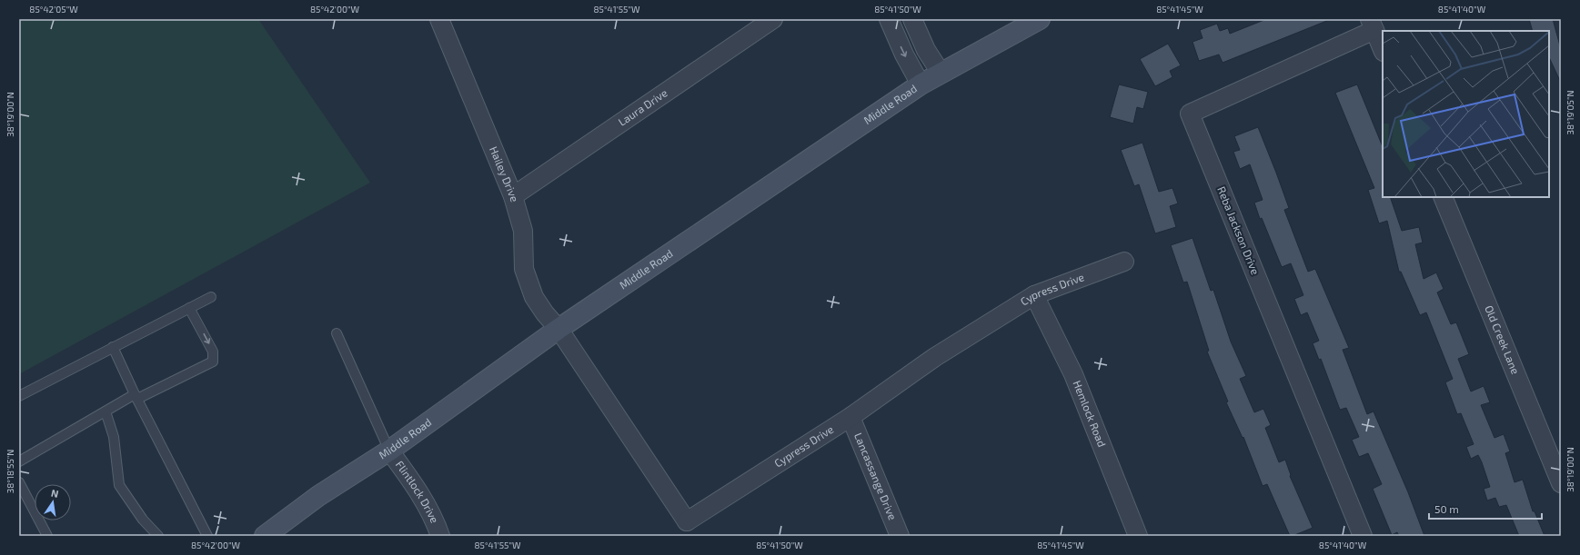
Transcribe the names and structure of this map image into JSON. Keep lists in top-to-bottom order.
{
  "streets": {
    "main road": ["Middle Road"],
    "street": [
      "Laura Drive",
      "Hailey Drive",
      "Reba Jackson Drive",
      "Cypress Drive",
      "Old Creek Lane",
      "Hemlock Road",
      "Lancassange Drive",
      "Flintlock Drive"
    ]
  },
  "crossings": [
    ["Middle Road", "Hailey Drive"],
    ["Middle Road", "Cypress Drive"],
    ["Middle Road", "Flintlock Drive"],
    ["Laura Drive", "Hailey Drive"],
    ["Hailey Drive", "Cypress Drive"],
    ["Cypress Drive", "Hemlock Road"],
    ["Cypress Drive", "Lancassange Drive"]
  ],
  "scale_bar": "50 m",
  "north": "top",
  "coordinates": [
    "85°42'05\"W",
    "85°42'00\"W",
    "85°41'55\"W",
    "85°41'50\"W",
    "85°41'45\"W",
    "85°41'40\"W",
    "38°19'05\"N",
    "38°19'00\"N",
    "38°18'55\"N"
  ]
}
